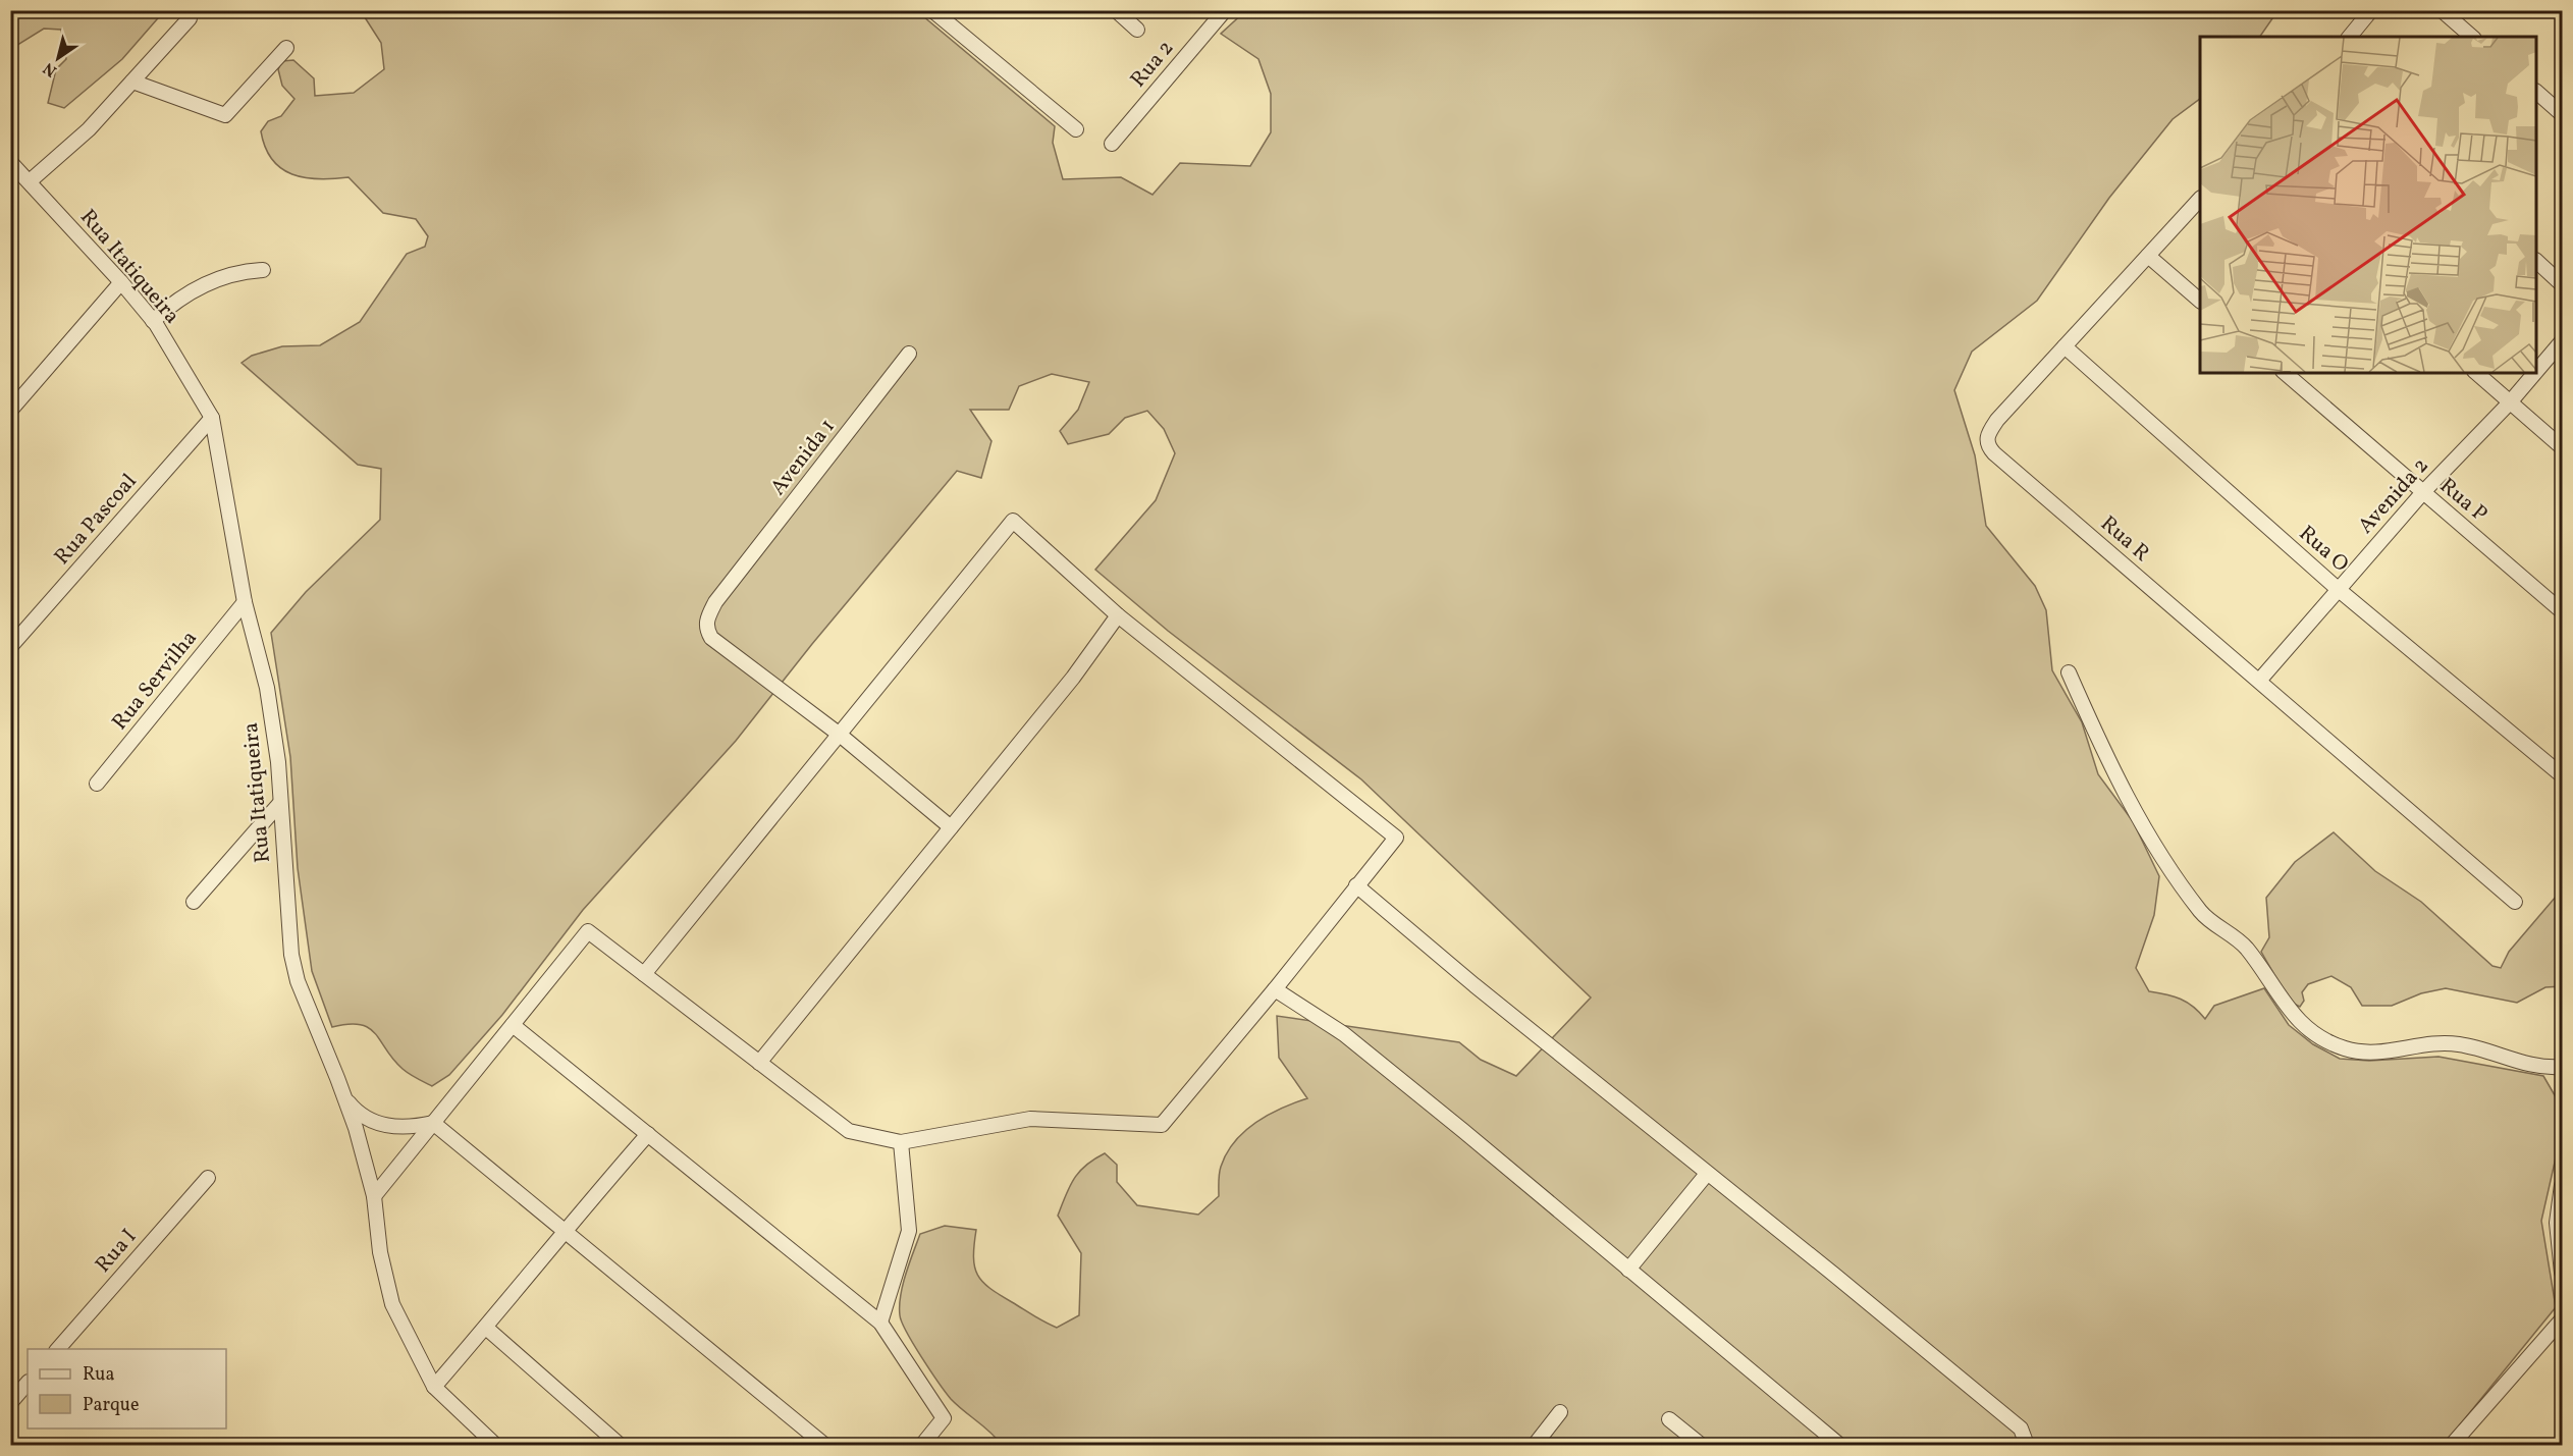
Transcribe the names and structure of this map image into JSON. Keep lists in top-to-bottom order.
{
  "streets": {
    "street": [
      "Rua 2",
      "Rua Itatiqueira",
      "Avenida 1",
      "Avenida 2",
      "Rua P",
      "Rua Pascoal",
      "Rua R",
      "Rua O",
      "Rua Servilha",
      "Rua I"
    ]
  },
  "crossings": [
    ["Rua Itatiqueira", "Rua Pascoal"],
    ["Rua Itatiqueira", "Rua Servilha"],
    ["Avenida 2", "Rua P"],
    ["Avenida 2", "Rua R"],
    ["Avenida 2", "Rua O"],
    ["Rua R", "Rua O"]
  ],
  "legend": ["Rua", "Parque"],
  "north": "bottom left"
}
